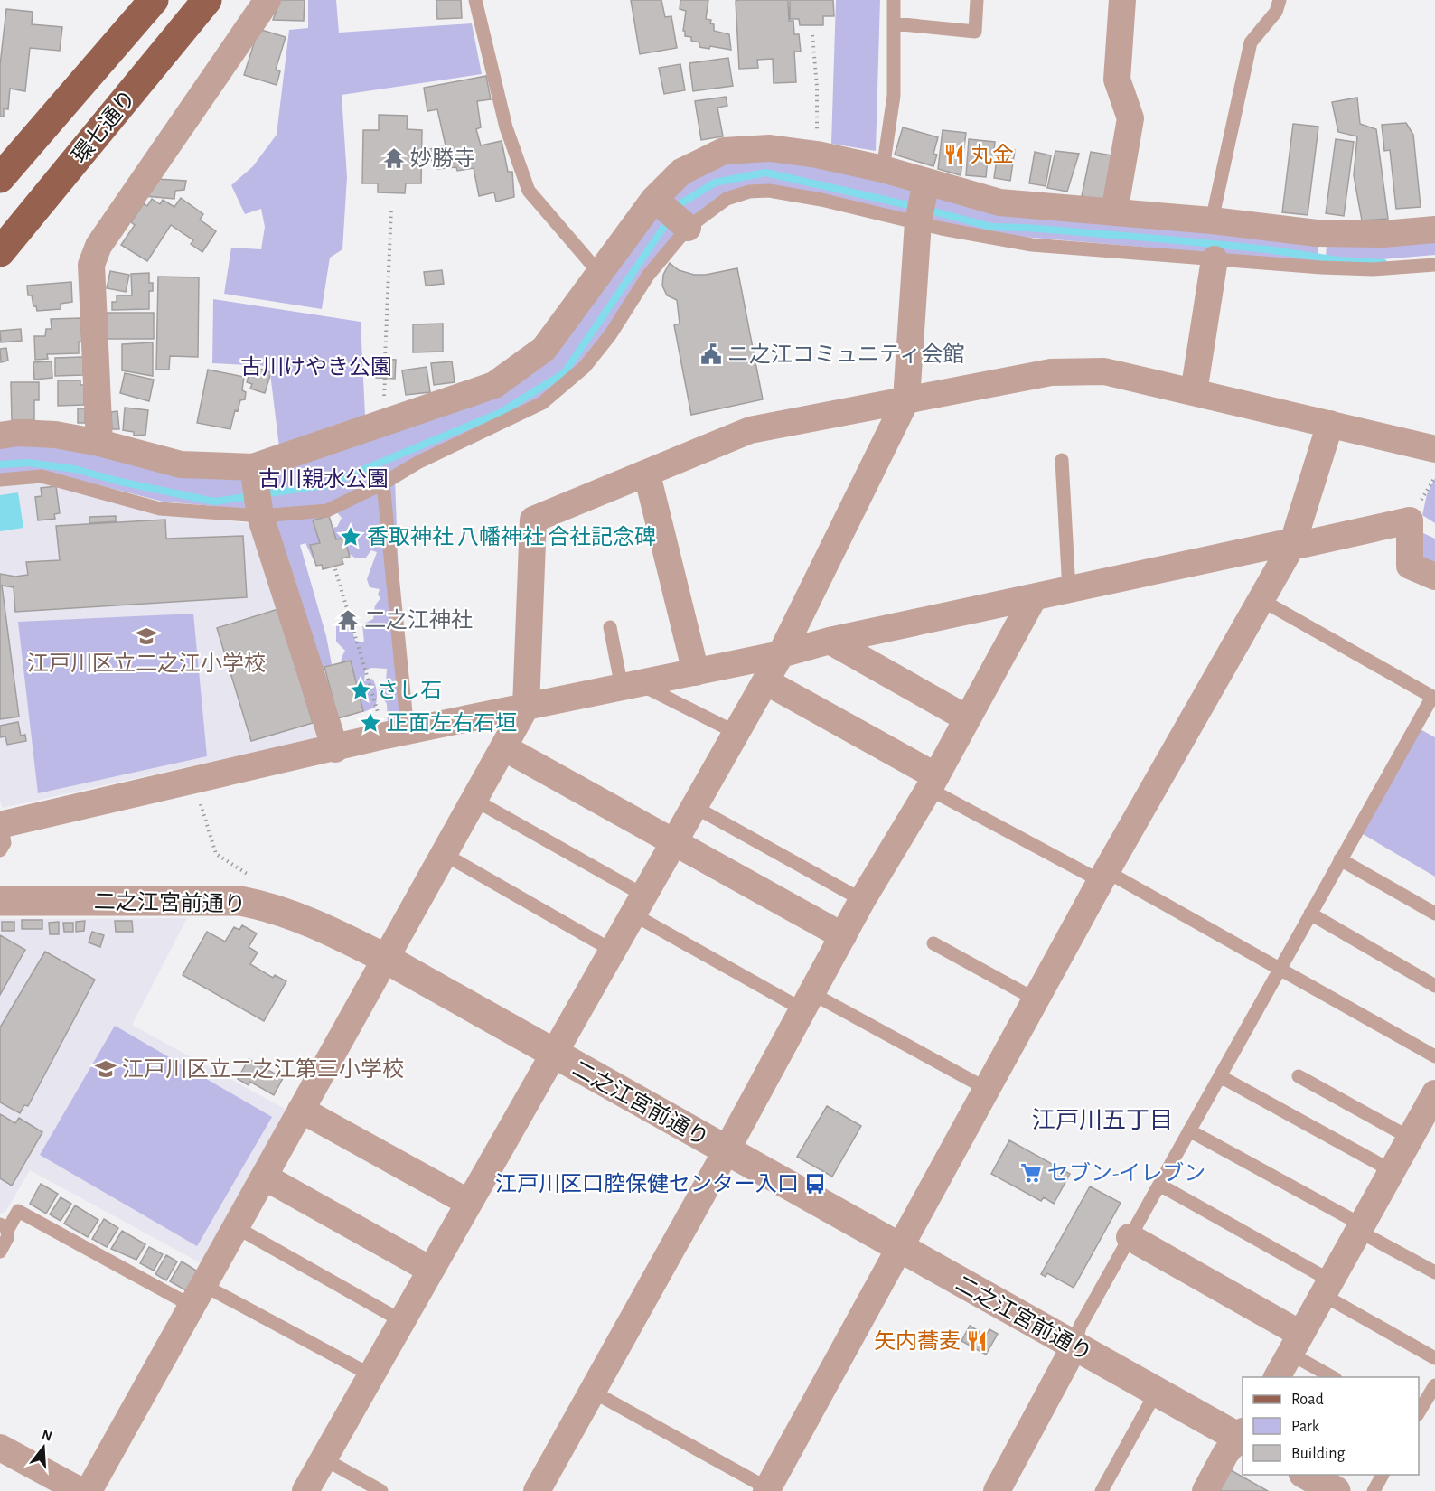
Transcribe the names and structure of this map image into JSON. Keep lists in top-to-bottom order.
{
  "streets": {
    "main road": ["環七通り"],
    "street": ["二之江宮前通り"]
  },
  "districts": ["江戸川五丁目"],
  "parks": ["古川けやき公園", "古川親水公園"],
  "places": {
    "restaurant": ["丸金", "矢内蕎麦"],
    "temple": ["妙勝寺", "二之江神社"],
    "public building": ["ニ之江コミュニティ会館"],
    "place": ["香取神社 八幡神社 合社記念碑", "さし石", "正面左右石垣"],
    "school or university": ["江戸川区立二之江小学校", "江戸川区立二之江第三小学校"],
    "supermarket": ["セブン-イレブン"],
    "bus stop": ["江戸川区口腔保健センター入口"]
  },
  "legend": ["Road", "Park", "Building"],
  "north": "top"
}
